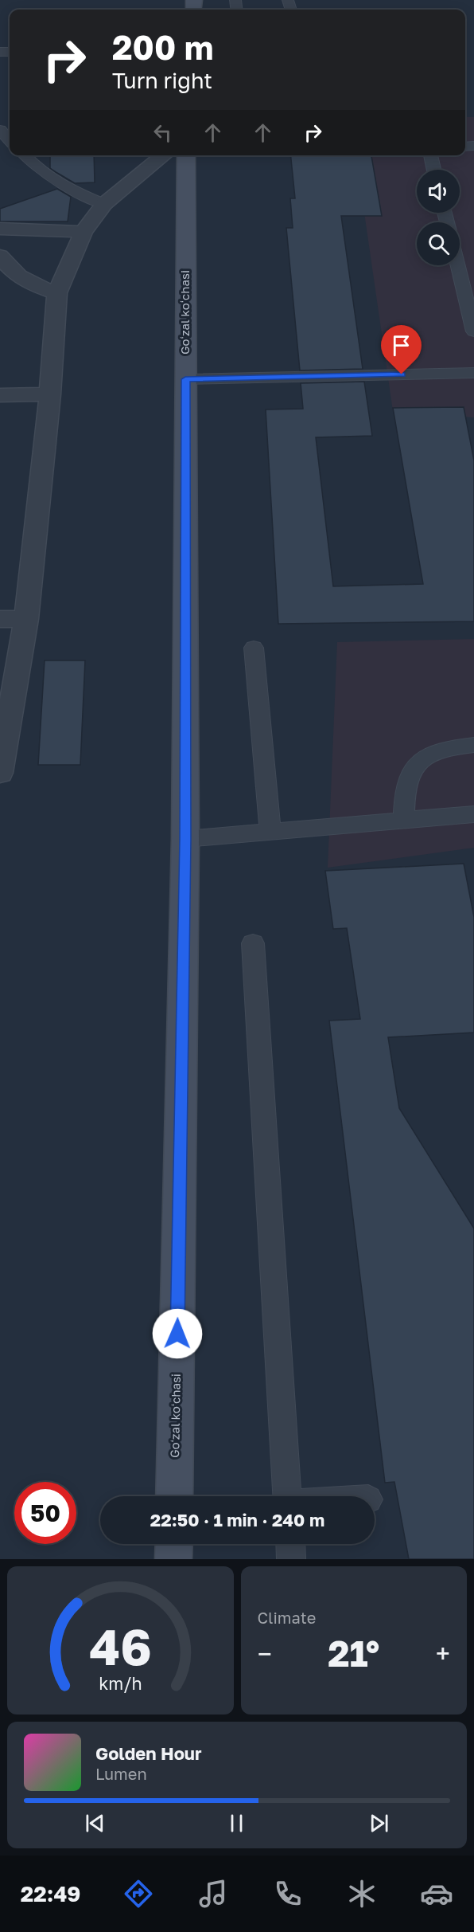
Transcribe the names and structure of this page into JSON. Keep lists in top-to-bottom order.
{
  "streets": {
    "main road": ["Goʻzal koʻchasi"]
  },
  "page": {
    "turn": ["200 m", "Turn right"],
    "limit": "50",
    "trip": "22:50 · 1 min · 240 m",
    "tile": "Climate",
    "heat": ["−", "21°", "+"],
    "song": ["Golden Hour", "Lumen"],
    "tabs": "22:49",
    "gauge": ["46", "km/h"]
  }
}
